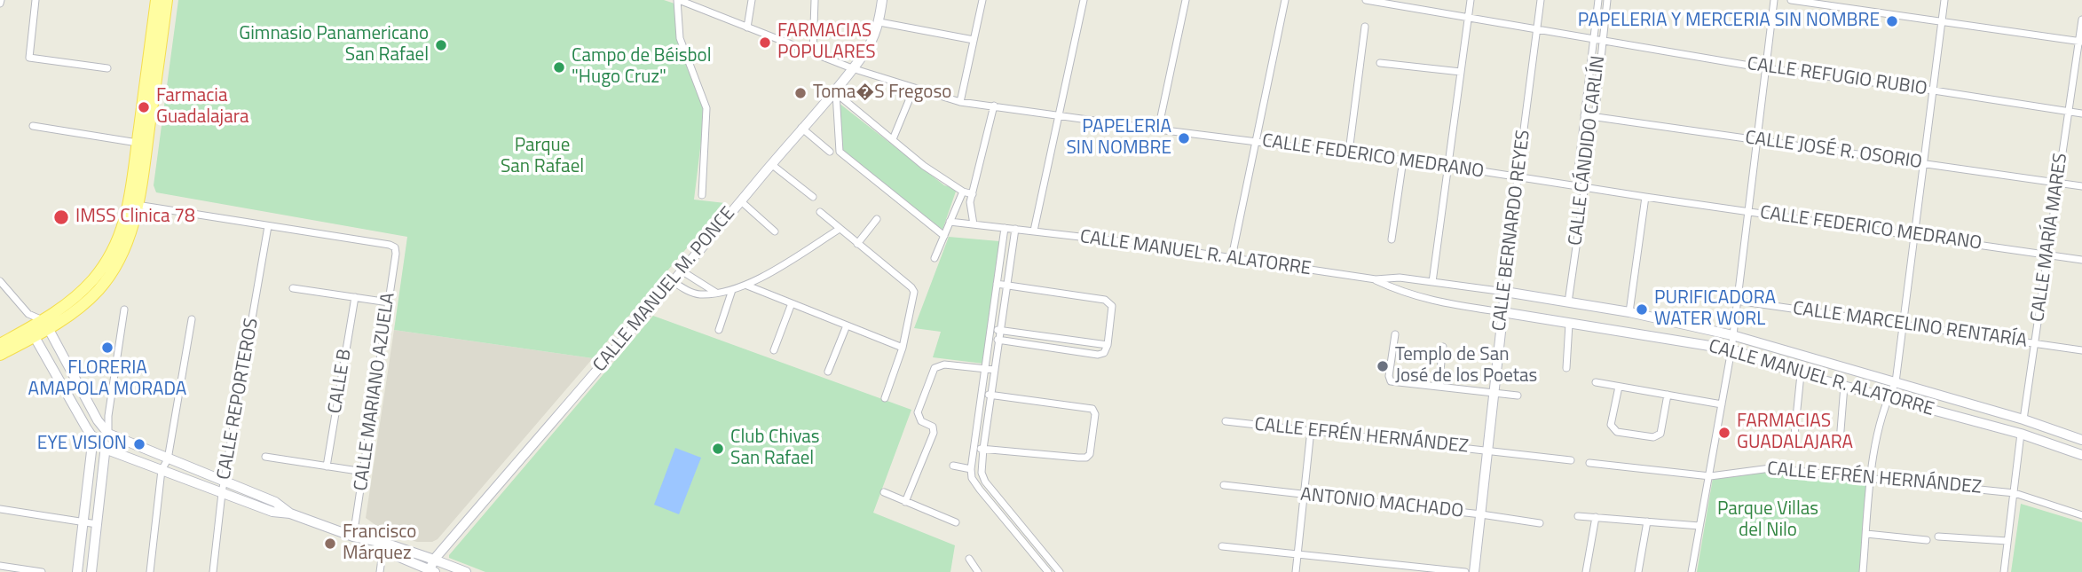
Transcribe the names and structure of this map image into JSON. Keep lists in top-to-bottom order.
{
  "streets": {
    "street": [
      "CALLE REFUGIO RUBIO",
      "CALLE CÁNDIDO CARLÍN",
      "CALLE JOSÉ R. OSORIO",
      "CALLE FEDERICO MEDRANO",
      "CALLE BERNARDO REYES",
      "CALLE MARÍA MARES",
      "CALLE MANUEL R. ALATORRE",
      "CALLE MANUEL M. PONCE",
      "CALLE MARCELINO RENTARÍA",
      "CALLE B",
      "CALLE MARIANO AZUELA",
      "CALLE REPORTEROS",
      "CALLE EFRÉN HERNÁNDEZ",
      "ANTONIO MACHADO"
    ]
  },
  "crossings": [
    ["CALLE REFUGIO RUBIO", "CALLE CÁNDIDO CARLÍN"],
    ["CALLE REFUGIO RUBIO", "CALLE BERNARDO REYES"],
    ["CALLE REFUGIO RUBIO", "CALLE MARÍA MARES"],
    ["CALLE CÁNDIDO CARLÍN", "CALLE JOSÉ R. OSORIO"],
    ["CALLE CÁNDIDO CARLÍN", "CALLE FEDERICO MEDRANO"],
    ["CALLE CÁNDIDO CARLÍN", "CALLE MANUEL R. ALATORRE"],
    ["CALLE JOSÉ R. OSORIO", "CALLE MARÍA MARES"],
    ["CALLE FEDERICO MEDRANO", "CALLE BERNARDO REYES"],
    ["CALLE FEDERICO MEDRANO", "CALLE MARÍA MARES"],
    ["CALLE FEDERICO MEDRANO", "CALLE MANUEL M. PONCE"],
    ["CALLE BERNARDO REYES", "CALLE MANUEL R. ALATORRE"],
    ["CALLE BERNARDO REYES", "CALLE EFRÉN HERNÁNDEZ"],
    ["CALLE BERNARDO REYES", "ANTONIO MACHADO"],
    ["CALLE MARÍA MARES", "CALLE MANUEL R. ALATORRE"],
    ["CALLE MARÍA MARES", "CALLE MARCELINO RENTARÍA"],
    ["CALLE MARIANO AZUELA", "CALLE REPORTEROS"]
  ],
  "parks": ["Parque San Rafael", "Parque Villas del Nilo"],
  "places": [
    "PAPELERIA Y MERCERIA SIN NOMBRE",
    "FARMACIAS POPULARES",
    "Gimnasio Panamericano San Rafael",
    "Campo de Béisbol \"Hugo Cruz\"",
    "Toma�S Fregoso",
    "Farmacia Guadalajara",
    "PAPELERIA SIN NOMBRE",
    "IMSS Clinica 78",
    "PURIFICADORA WATER WORL",
    "FLORERIA AMAPOLA MORADA",
    "Templo de San José de los Poetas",
    "FARMACIAS GUADALAJARA",
    "EYE VISION",
    "Club Chivas San Rafael",
    "Francisco Márquez"
  ]
}
